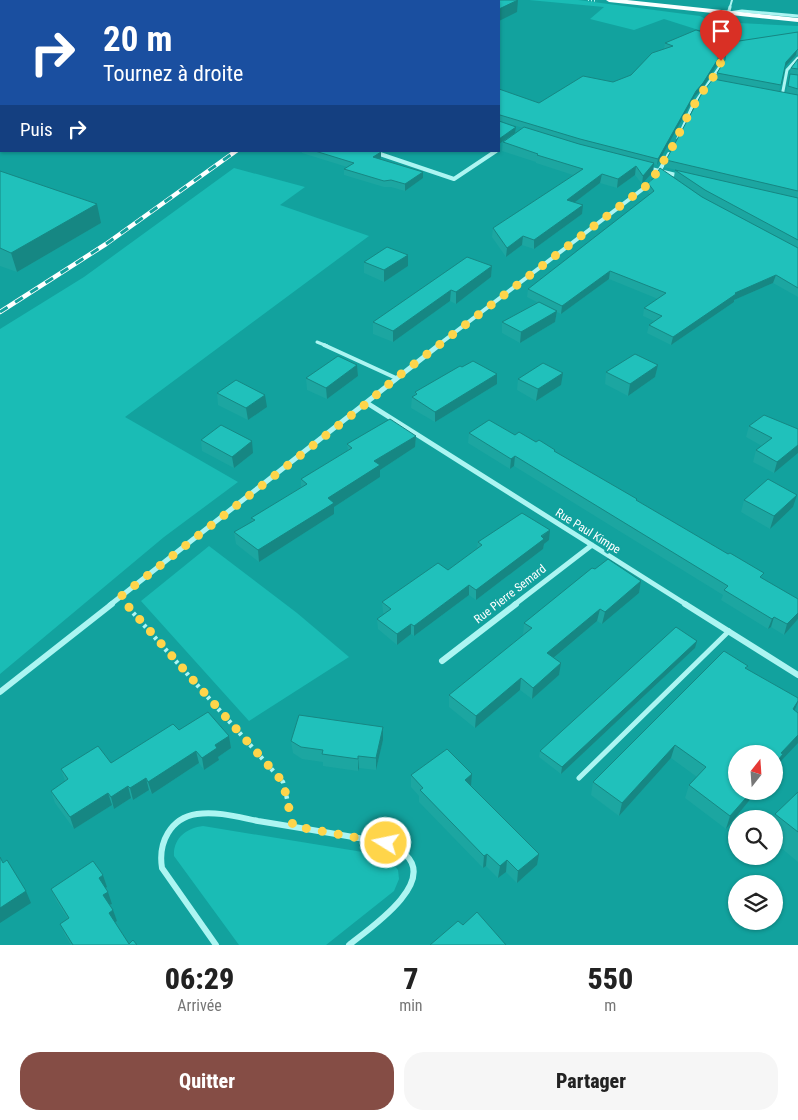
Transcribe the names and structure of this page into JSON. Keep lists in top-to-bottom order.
{
  "streets": {
    "street": ["Rue Paul Kimpe", "Rue Pierre Semard"]
  },
  "crossings": [
    ["Rue Paul Kimpe", "Rue Pierre Semard"]
  ],
  "north": "top",
  "page": {
    "turn": ["20 m", "Tournez à droite"],
    "then": "Puis",
    "eta": [
      "06:29",
      "Arrivée",
      "7",
      "min",
      "550",
      "m"
    ],
    "buttons": ["Quitter", "Partager"]
  }
}
